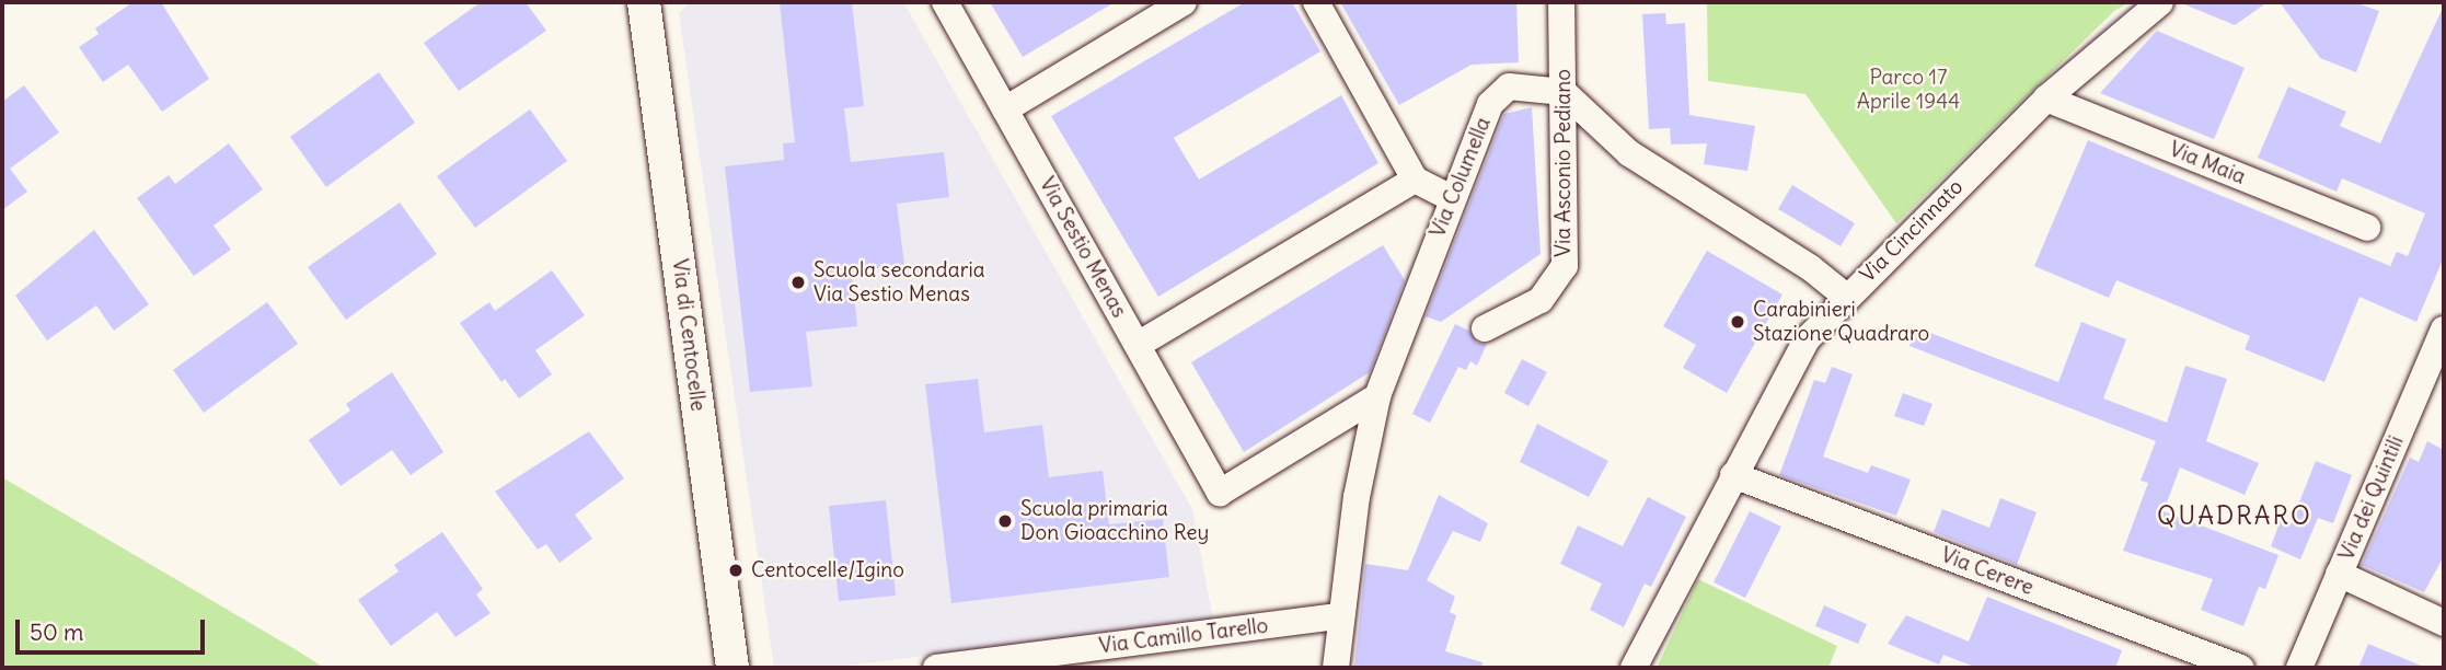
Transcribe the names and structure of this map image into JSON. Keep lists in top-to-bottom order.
{
  "streets": {
    "street": [
      "Via Asconio Pediano",
      "Via Maia",
      "Via Columella",
      "Via Cincinnato",
      "Via Sestio Menas",
      "Via di Centocelle",
      "Via dei Quintili",
      "Via Cerere",
      "Via Camillo Tarello"
    ]
  },
  "crossings": [
    ["Via Asconio Pediano", "Via Columella"],
    ["Via Maia", "Via Cincinnato"],
    ["Via Columella", "Via Sestio Menas"],
    ["Via Columella", "Via Camillo Tarello"],
    ["Via Cincinnato", "Via Cerere"]
  ],
  "districts": ["QUADRARO"],
  "parks": ["Parco 17 Aprile 1944"],
  "places": [
    "Scuola secondaria Via Sestio Menas",
    "Carabinieri Stazione Quadraro",
    "Scuola primaria Don Gioacchino Rey",
    "Centocelle/Igino"
  ],
  "scale_bar": "50 m"
}
